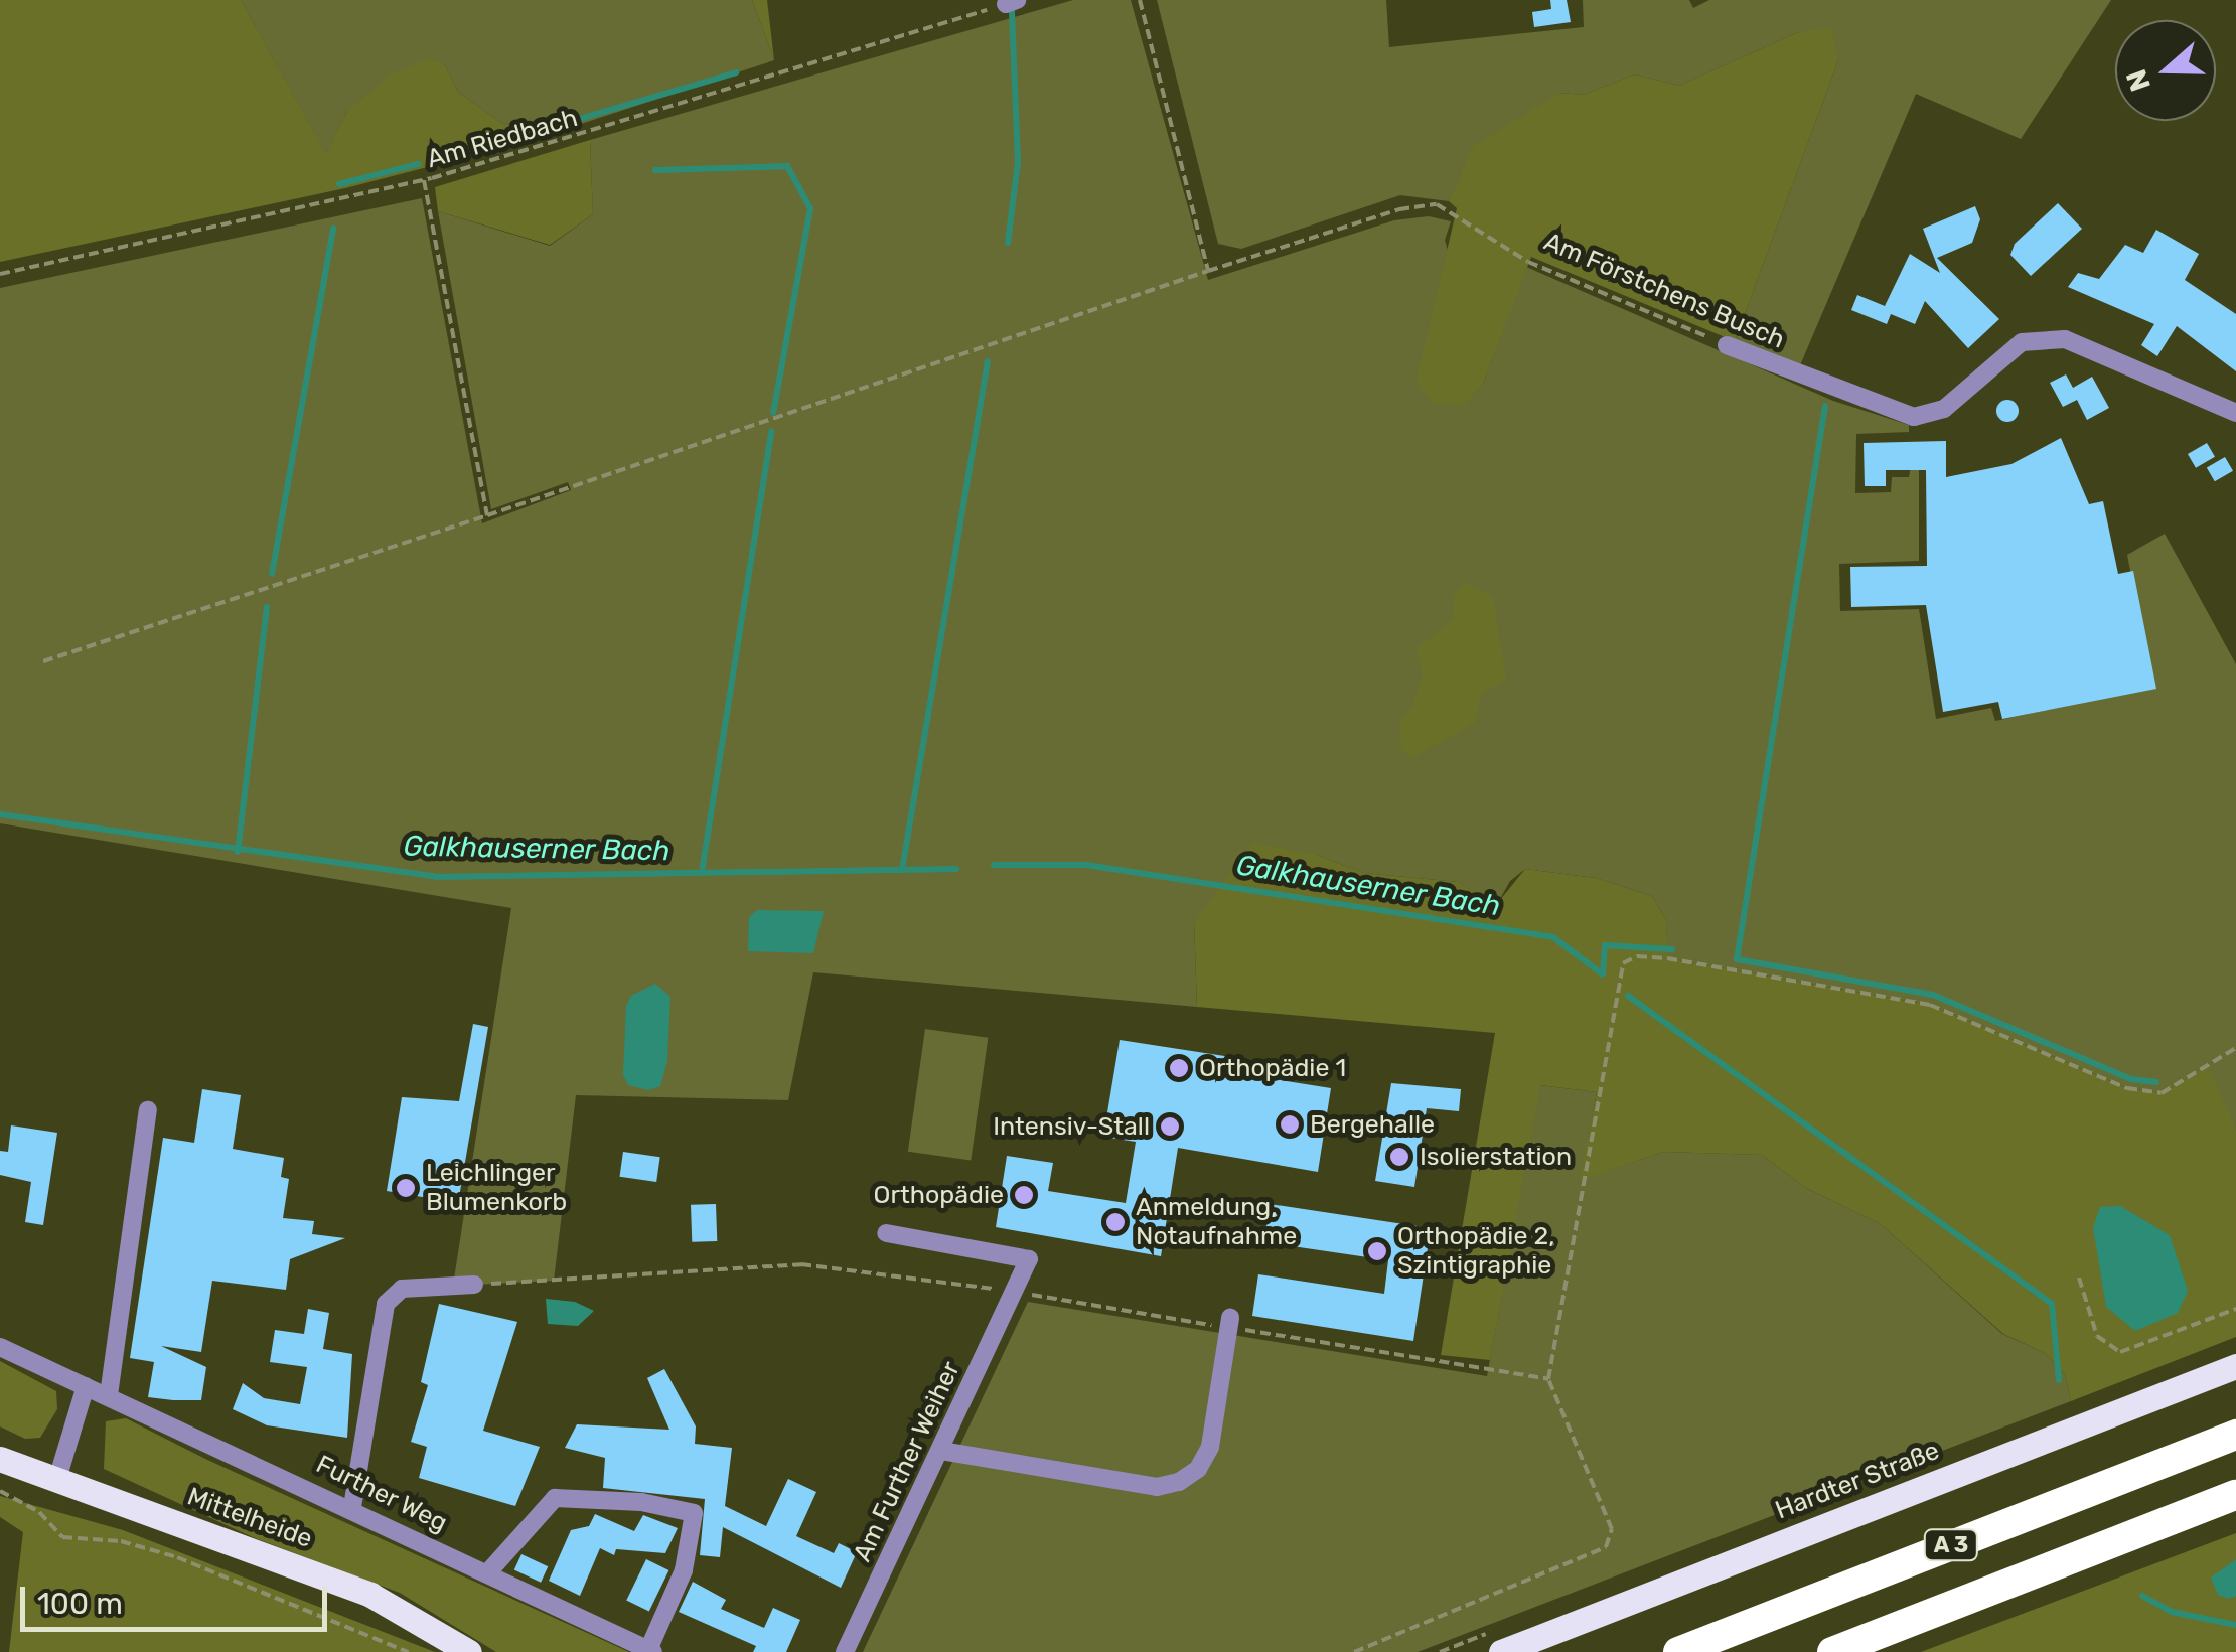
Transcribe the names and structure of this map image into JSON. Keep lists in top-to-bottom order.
{
  "streets": {
    "highway": ["A 3"],
    "main road": ["Hardter Straße", "Mittelheide"],
    "street": ["Am Förstchens Busch", "Am Further Weiher", "Further Weg"],
    "path": ["Am Riedbach"]
  },
  "water": ["Galkhauserner Bach"],
  "places": [
    "Orthopädie 1",
    "Bergehalle",
    "Intensiv-Stall",
    "Isolierstation",
    "Leichlinger Blumenkorb",
    "Orthopädie",
    "Anmeldung, Notaufnahme",
    "Orthopädie 2, Szintigraphie"
  ],
  "scale_bar": "100 m",
  "north": "left"
}
